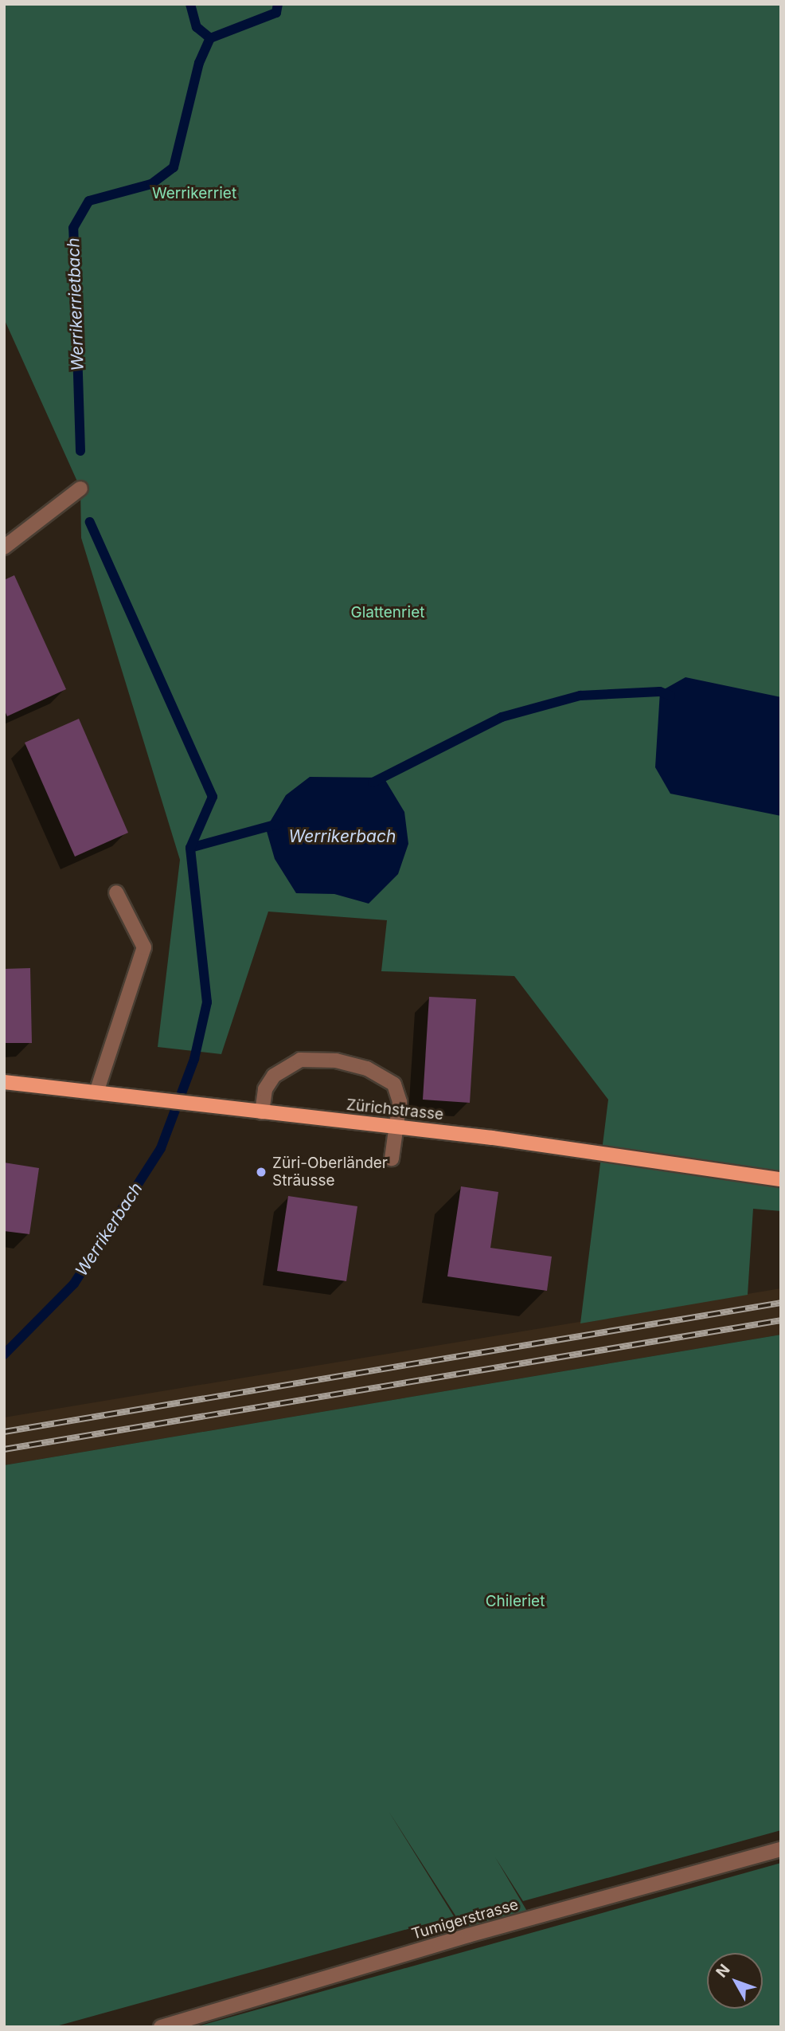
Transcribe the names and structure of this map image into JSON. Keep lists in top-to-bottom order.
{
  "streets": {
    "main road": ["Zürichstrasse"],
    "street": ["Tumigerstrasse"]
  },
  "water": ["Werrikerrietbach", "Werrikerbach"],
  "parks": ["Werrikerriet", "Glattenriet", "Chileriet"],
  "places": ["Züri-Oberländer Sträusse"],
  "north": "top left"
}
